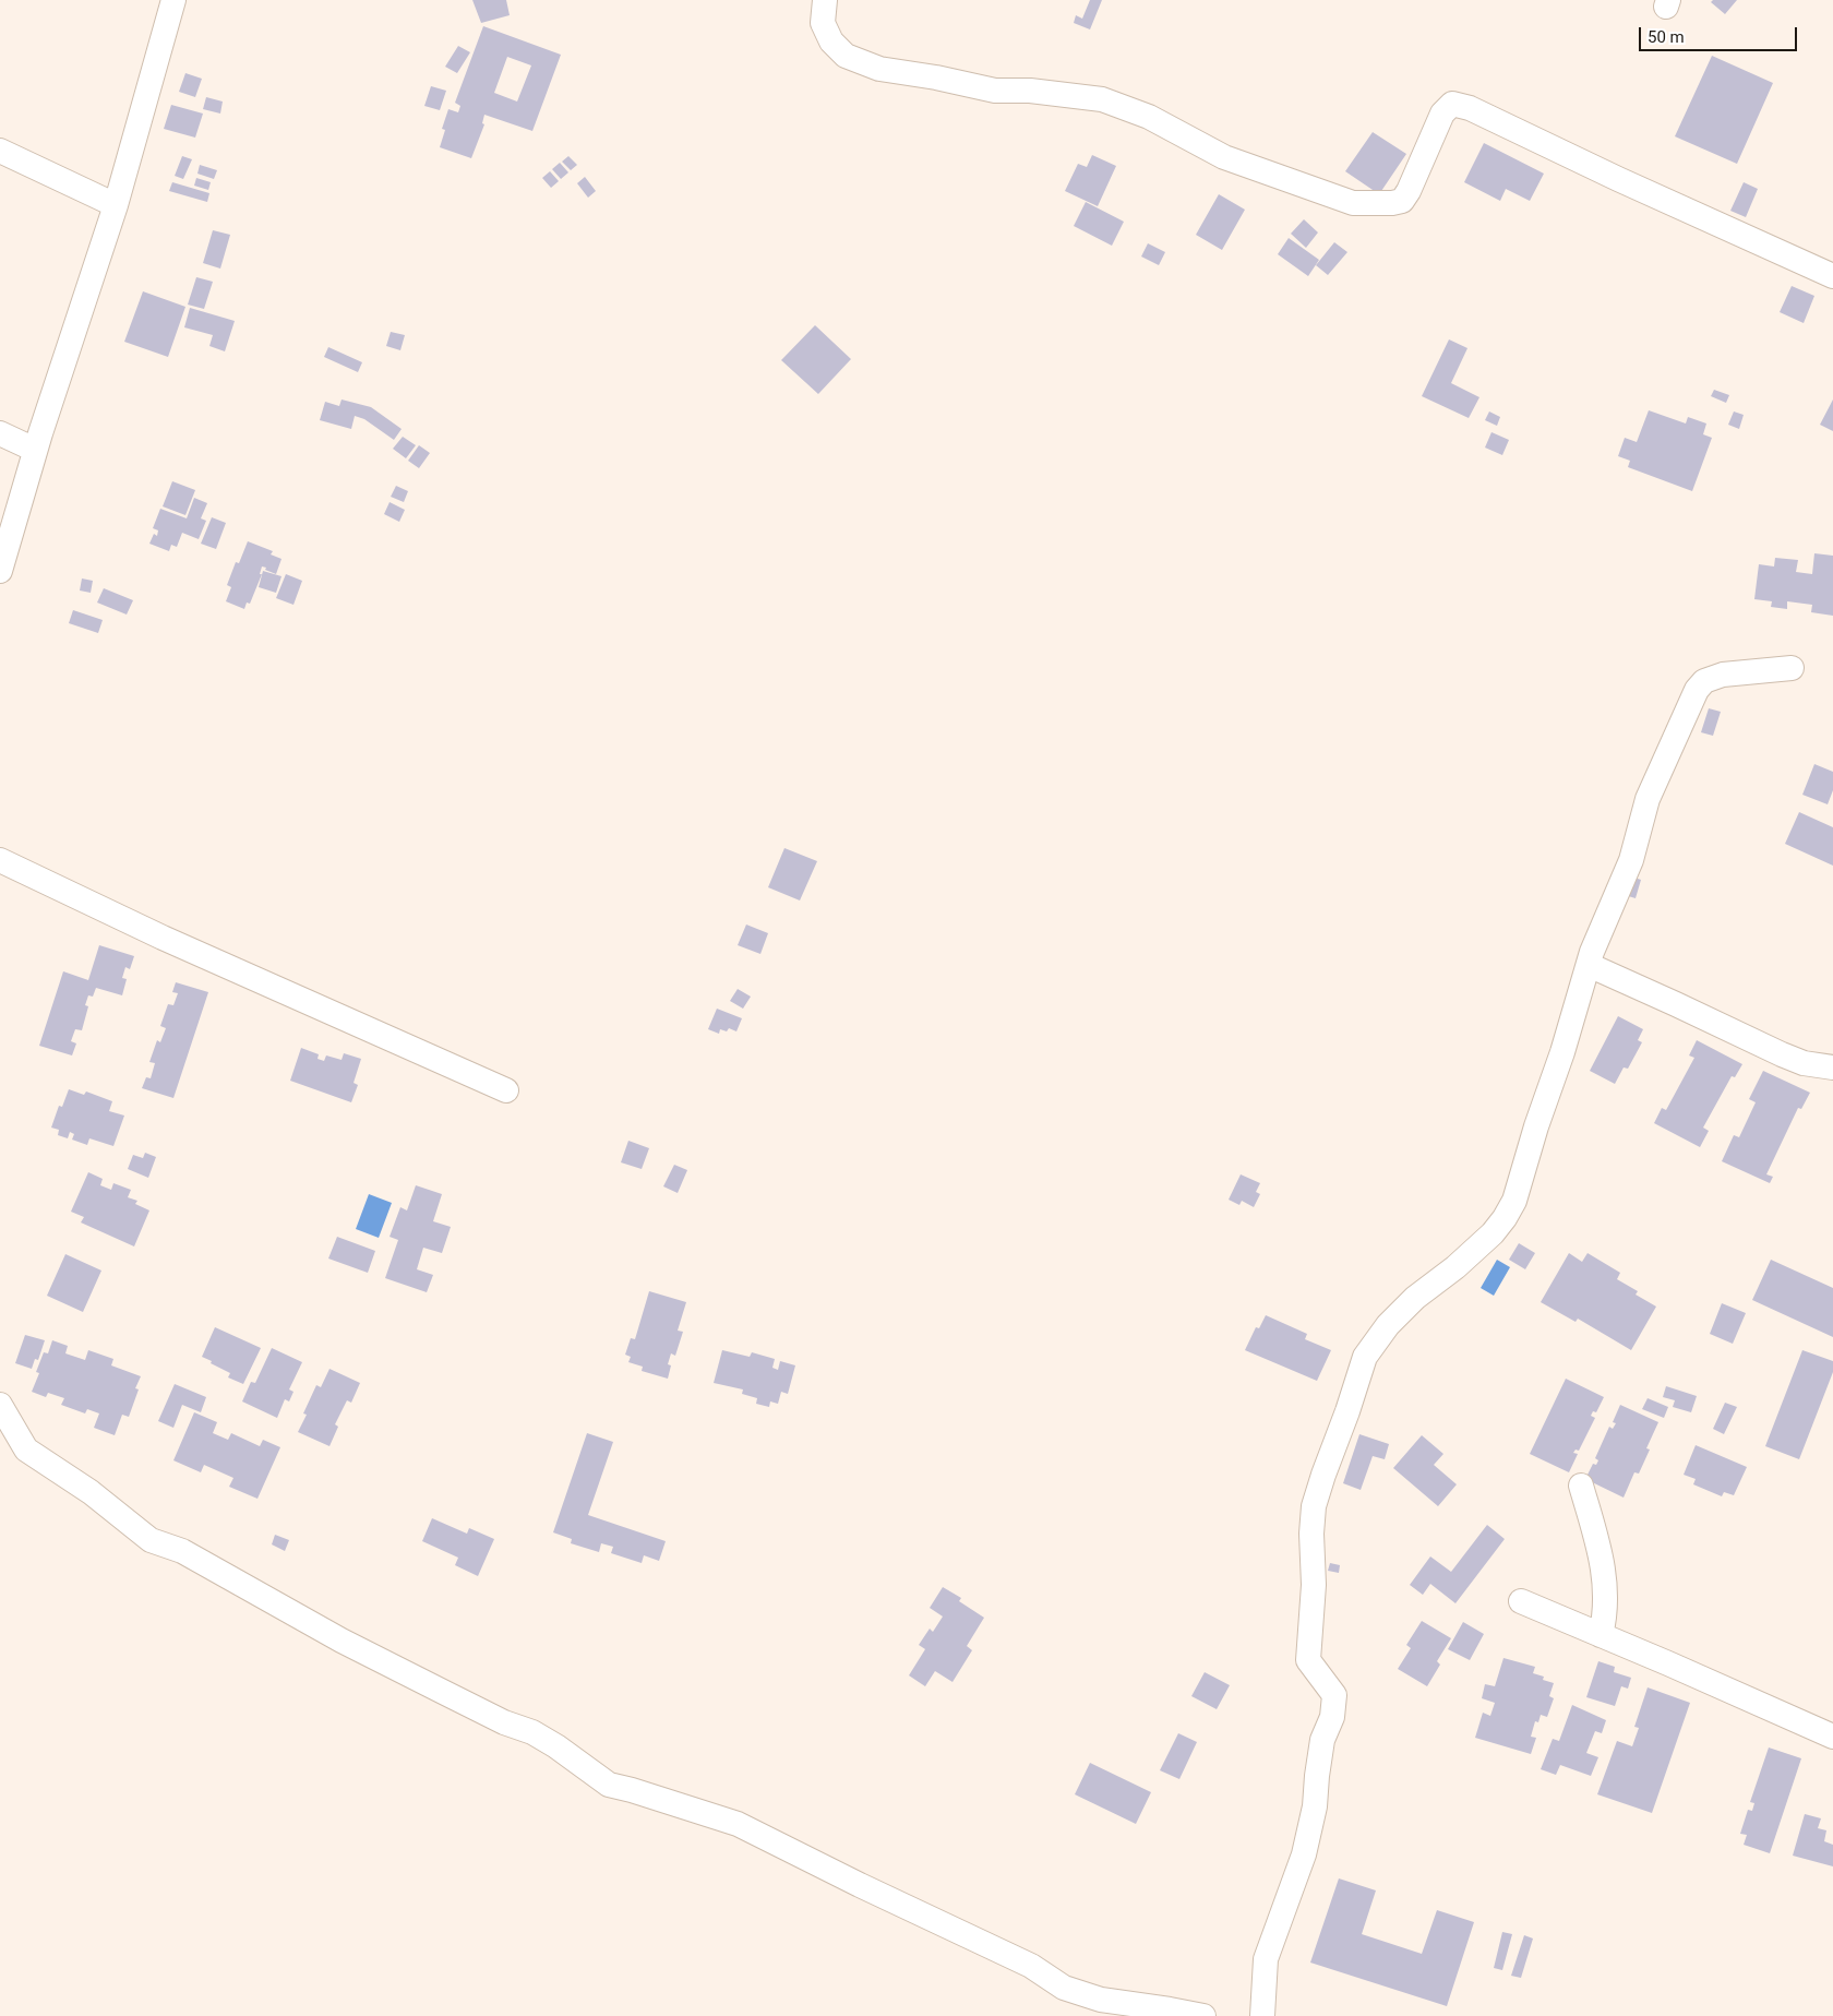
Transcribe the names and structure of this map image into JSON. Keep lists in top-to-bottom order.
{
  "scale_bar": "50 m"
}
